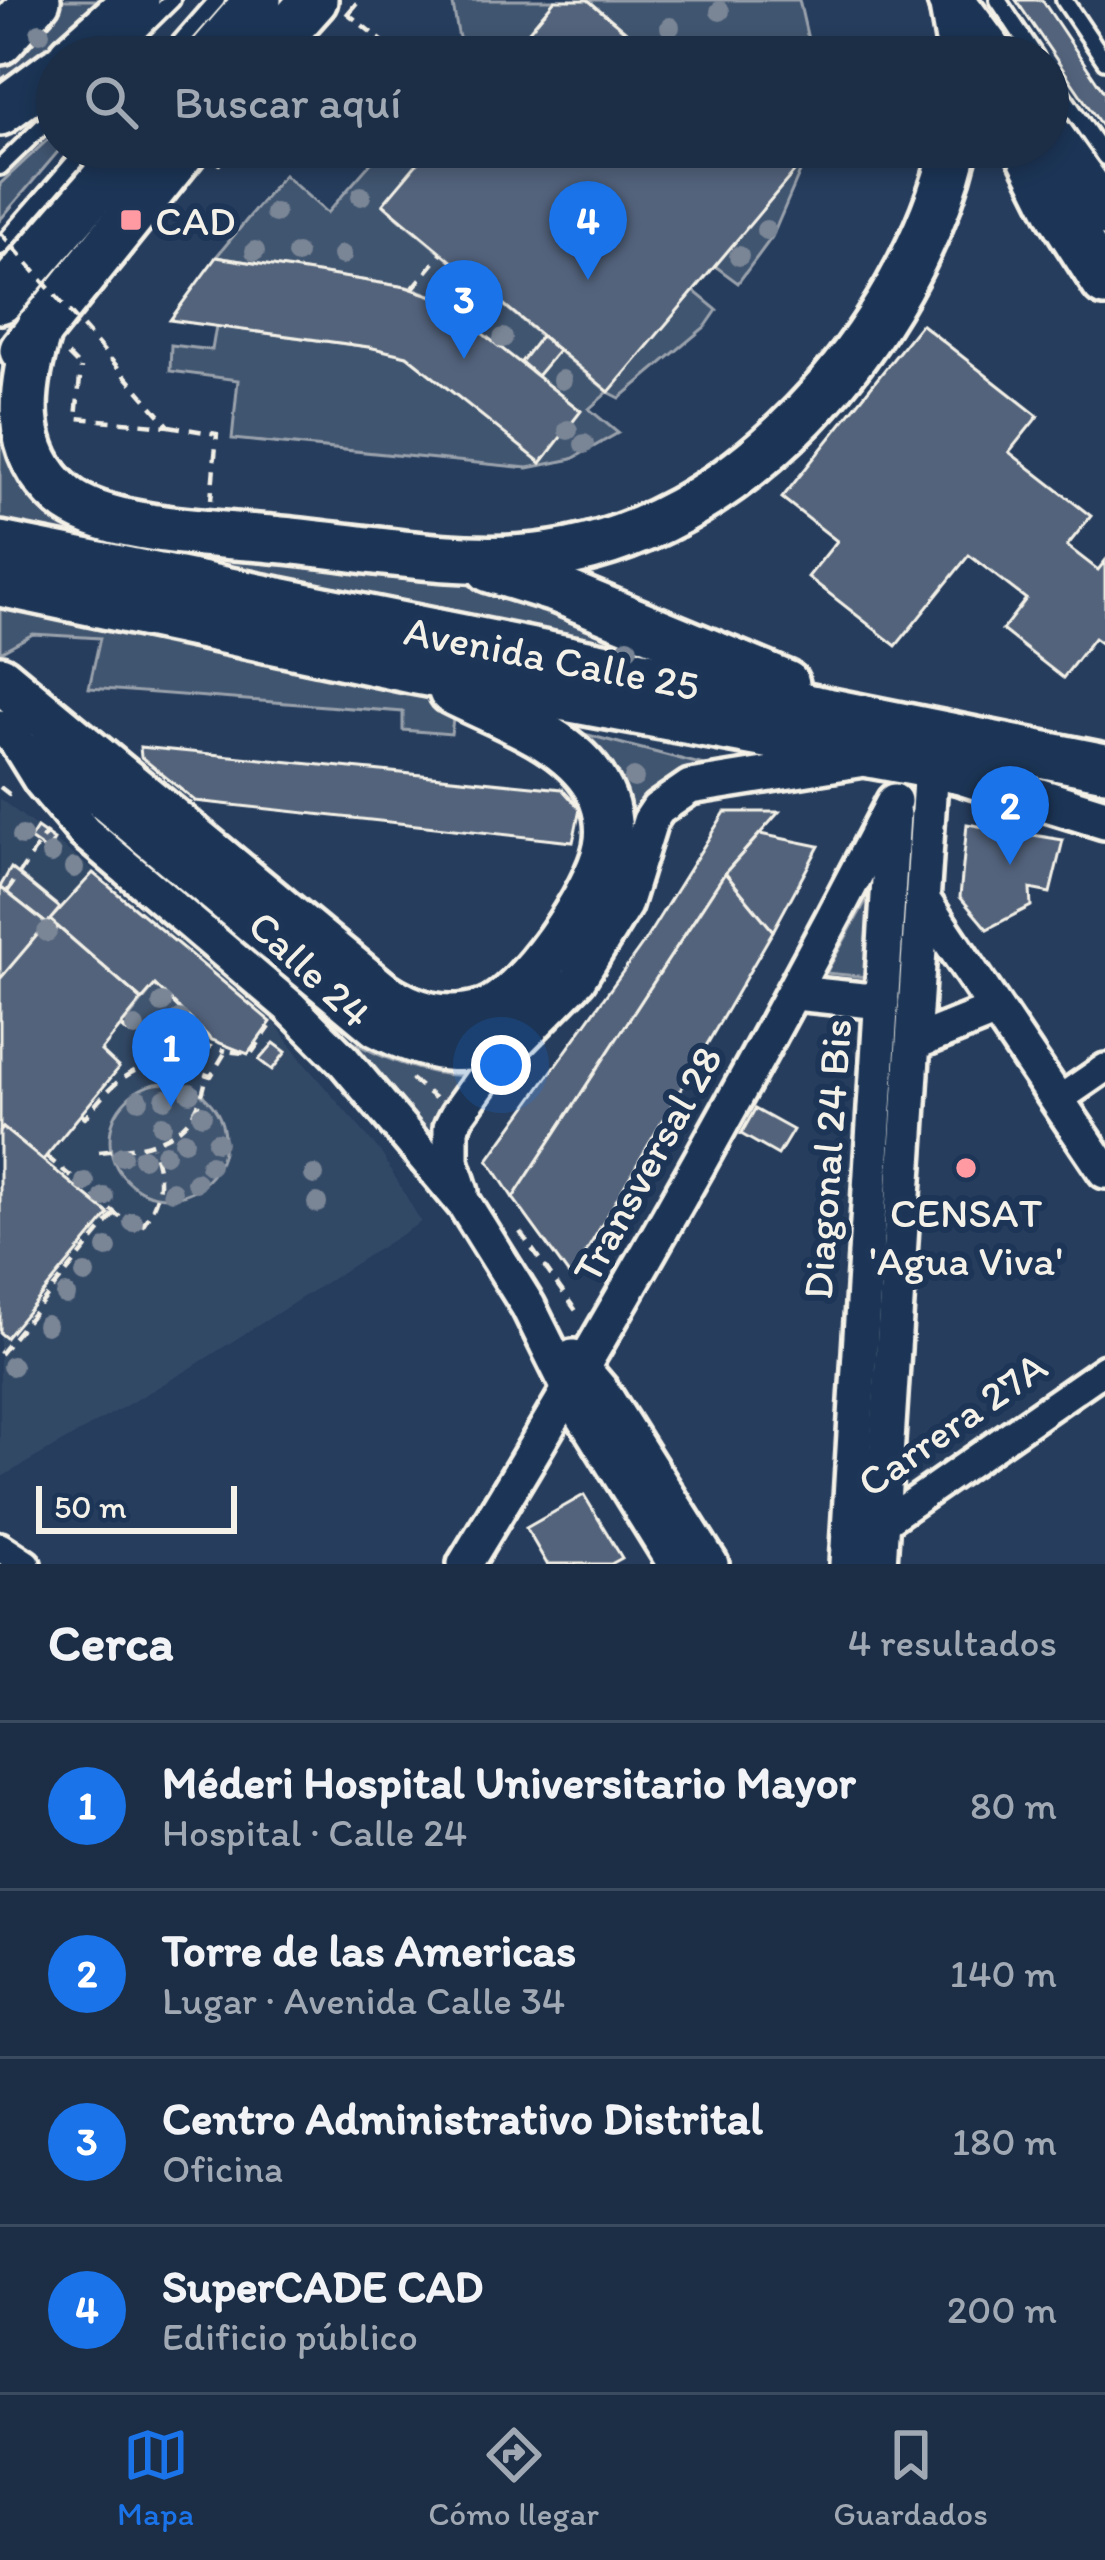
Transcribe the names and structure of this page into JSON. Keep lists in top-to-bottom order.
{
  "streets": {
    "main road": ["Avenida Calle 25"],
    "street": [
      "Calle 24",
      "Diagonal 24 Bis",
      "Transversal 28",
      "Carrera 27A"
    ]
  },
  "crossings": [
    ["Avenida Calle 25", "Diagonal 24 Bis"],
    ["Avenida Calle 25", "Transversal 28"],
    ["Calle 24", "Transversal 28"],
    ["Diagonal 24 Bis", "Transversal 28"],
    ["Diagonal 24 Bis", "Carrera 27A"]
  ],
  "places": {
    "transit": ["CAD"],
    "other": ["CENSAT 'Agua Viva'"]
  },
  "scale_bar": "50 m",
  "page": {
    "search": "Buscar aquí",
    "pins": [
      "4",
      "3",
      "2",
      "1"
    ],
    "scale": "50 m",
    "heading": ["Cerca", "4 resultados"],
    "list": [
      {
        "mark": "1",
        "name": "Méderi Hospital Universitario Mayor",
        "note": "Hospital · Calle 24",
        "value": "80 m"
      },
      {
        "mark": "2",
        "name": "Torre de las Americas",
        "note": "Lugar · Avenida Calle 34",
        "value": "140 m"
      },
      {
        "mark": "3",
        "name": "Centro Administrativo Distrital",
        "note": "Oficina",
        "value": "180 m"
      },
      {
        "mark": "4",
        "name": "SuperCADE CAD",
        "note": "Edificio público",
        "value": "200 m"
      }
    ],
    "nav": ["Mapa", "Cómo llegar", "Guardados"]
  }
}
